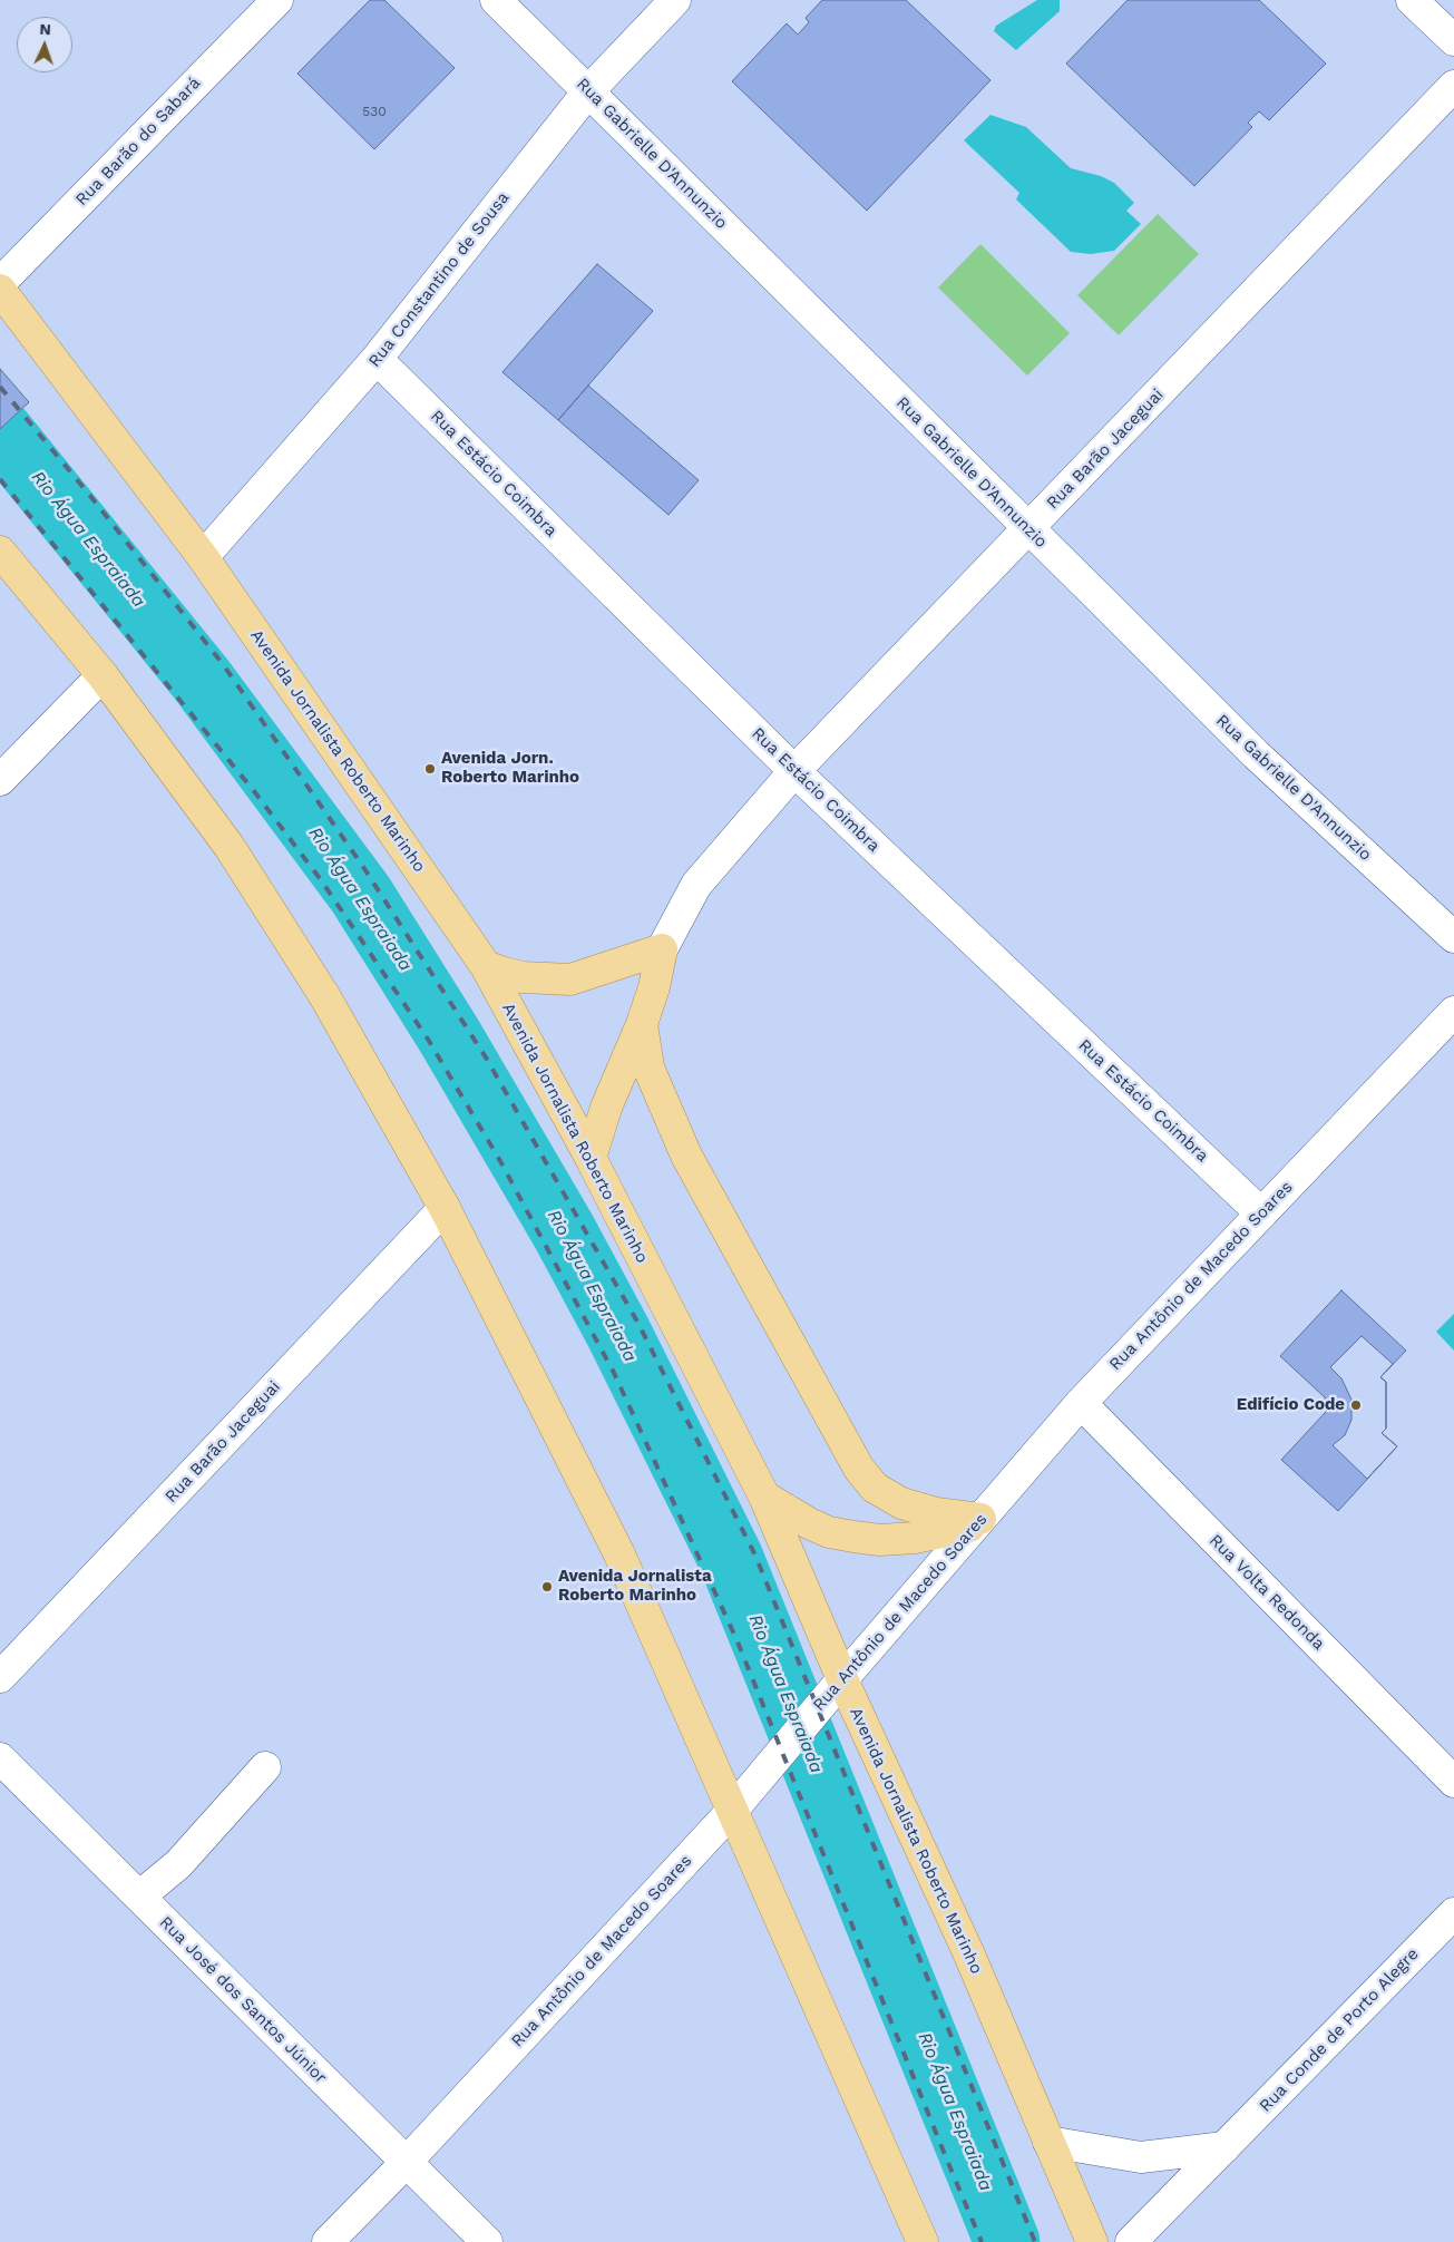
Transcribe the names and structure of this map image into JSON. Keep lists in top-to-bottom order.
{
  "streets": {
    "main road": ["Avenida Jornalista Roberto Marinho"],
    "street": [
      "Rua Barão do Sabará",
      "Rua Gabrielle D'Annunzio",
      "Rua Constantino de Sousa",
      "Rua Barão Jaceguai",
      "Rua Estácio Coimbra",
      "Rua Antônio de Macedo Soares",
      "Rua Volta Redonda",
      "Rua José dos Santos Júnior",
      "Rua Conde de Porto Alegre"
    ]
  },
  "crossings": [
    ["Rua Gabrielle D'Annunzio", "Rua Constantino de Sousa"],
    ["Rua Gabrielle D'Annunzio", "Rua Barão Jaceguai"],
    ["Rua Constantino de Sousa", "Rua Estácio Coimbra"],
    ["Rua Constantino de Sousa", "Avenida Jornalista Roberto Marinho"],
    ["Rua Barão Jaceguai", "Rua Estácio Coimbra"],
    ["Rua Estácio Coimbra", "Rua Antônio de Macedo Soares"],
    ["Avenida Jornalista Roberto Marinho", "Rua Antônio de Macedo Soares"],
    ["Rua Antônio de Macedo Soares", "Rua Volta Redonda"],
    ["Rua Antônio de Macedo Soares", "Rua José dos Santos Júnior"]
  ],
  "water": ["Rio Água Espraiada"],
  "places": ["Avenida Jorn. Roberto Marinho", "Edifício Code", "Avenida Jornalista Roberto Marinho"],
  "house_numbers": ["530"],
  "north": "top"
}
